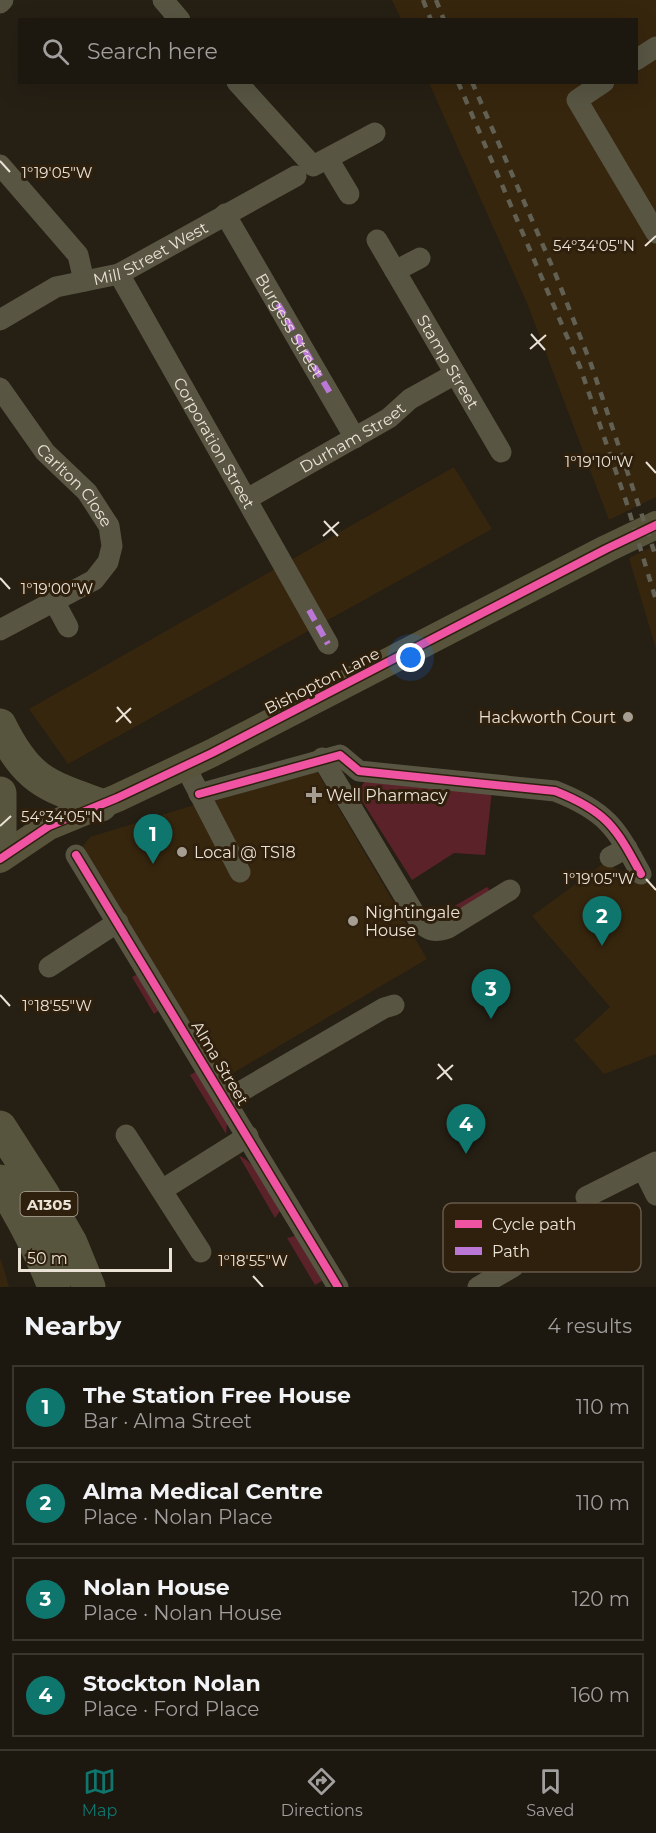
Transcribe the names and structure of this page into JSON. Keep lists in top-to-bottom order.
{
  "streets": {
    "main road": ["A1305"],
    "street": [
      "Mill Street West",
      "Burgess Street",
      "Stamp Street",
      "Durham Street",
      "Corporation Street",
      "Carlton Close",
      "Bishopton Lane",
      "Alma Street"
    ]
  },
  "crossings": [
    ["Mill Street West", "Burgess Street"],
    ["Mill Street West", "Corporation Street"],
    ["Burgess Street", "Durham Street"],
    ["Stamp Street", "Durham Street"],
    ["Durham Street", "Corporation Street"]
  ],
  "places": {
    "other": ["Hackworth Court", "Local @ TS18", "Nightingale House"],
    "health": ["Well Pharmacy"]
  },
  "legend": ["Cycle path", "Path"],
  "scale_bar": "50 m",
  "page": {
    "search": "Search here",
    "pins": [
      "1",
      "2",
      "3",
      "4"
    ],
    "scale": "50 m",
    "heading": ["Nearby", "4 results"],
    "list": [
      {
        "mark": "1",
        "name": "The Station Free House",
        "note": "Bar · Alma Street",
        "value": "110 m"
      },
      {
        "mark": "2",
        "name": "Alma Medical Centre",
        "note": "Place · Nolan Place",
        "value": "110 m"
      },
      {
        "mark": "3",
        "name": "Nolan House",
        "note": "Place · Nolan House",
        "value": "120 m"
      },
      {
        "mark": "4",
        "name": "Stockton Nolan",
        "note": "Place · Ford Place",
        "value": "160 m"
      }
    ],
    "nav": ["Map", "Directions", "Saved"]
  },
  "coordinates": [
    "1°19'05\"W",
    "54°34'05\"N",
    "1°19'10\"W",
    "1°19'00\"W",
    "1°18'55\"W"
  ]
}
